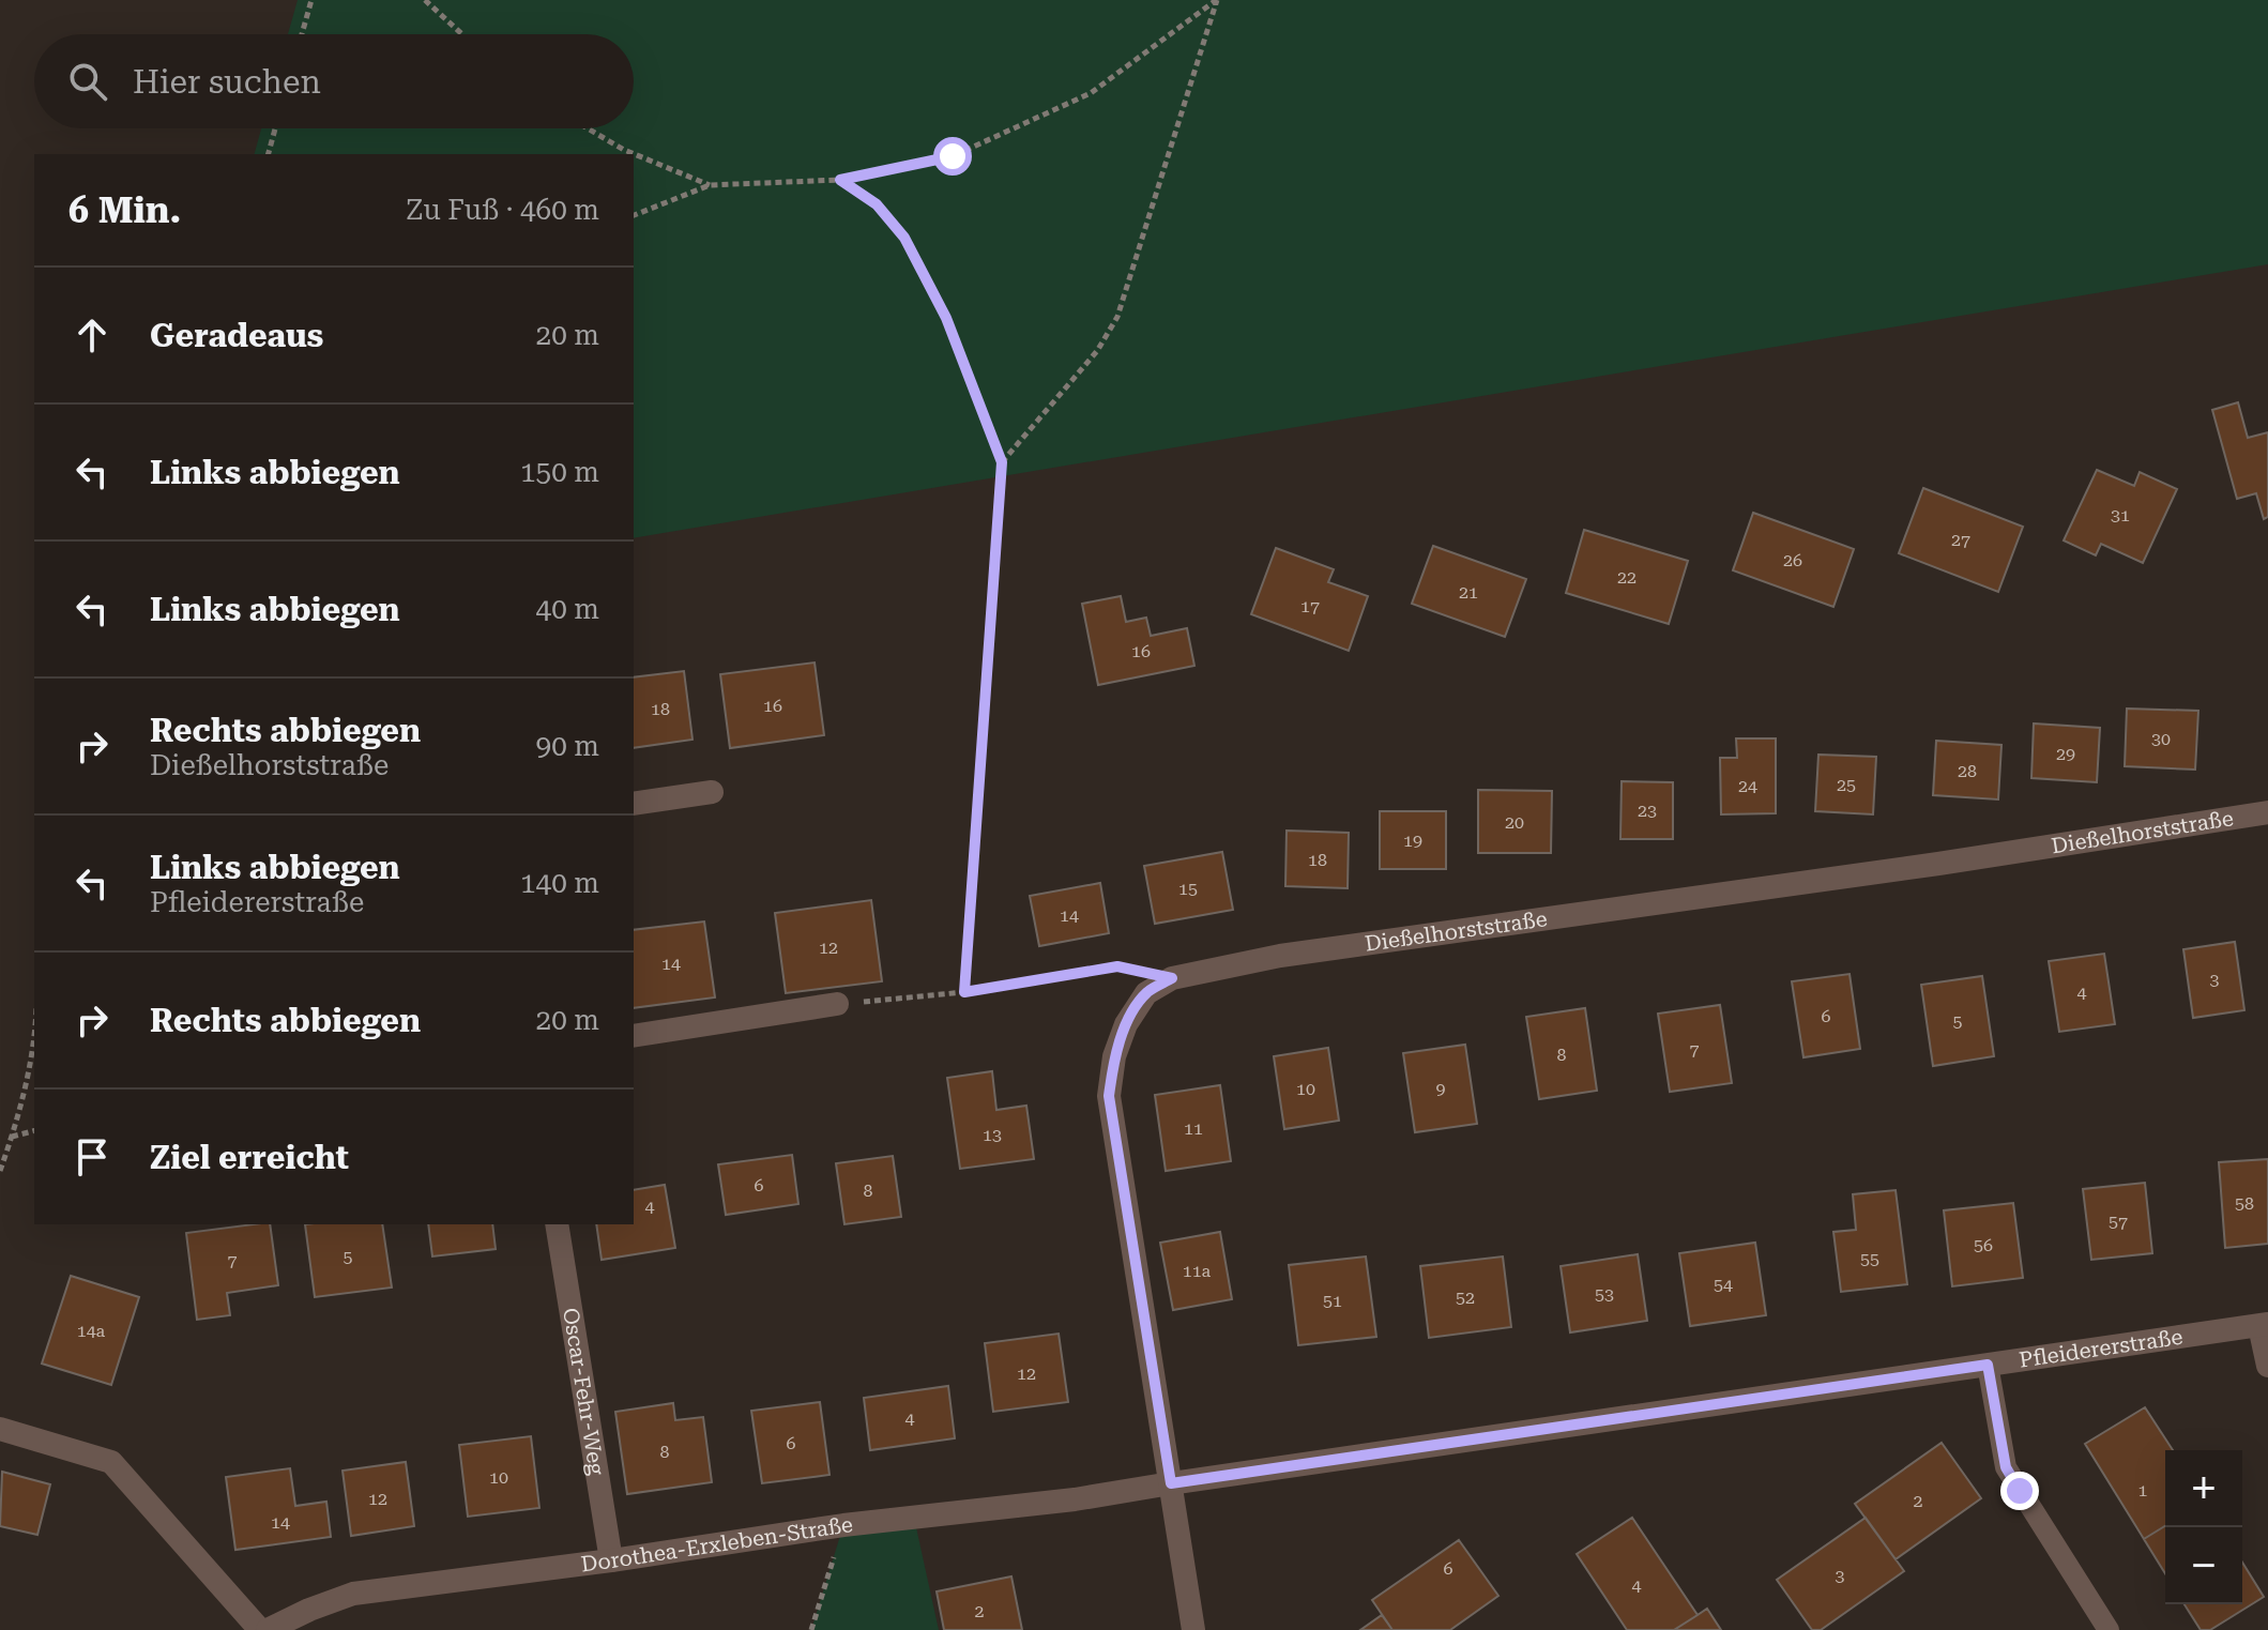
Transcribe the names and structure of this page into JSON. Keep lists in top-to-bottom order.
{
  "streets": {
    "street": [
      "Dießelhorststraße",
      "Pfleidererstraße",
      "Oscar-Fehr-Weg",
      "Dorothea-Erxleben-Straße"
    ]
  },
  "crossings": [
    ["Dießelhorststraße", "Pfleidererstraße"],
    ["Dießelhorststraße", "Dorothea-Erxleben-Straße"],
    ["Pfleidererstraße", "Dorothea-Erxleben-Straße"],
    ["Oscar-Fehr-Weg", "Dorothea-Erxleben-Straße"]
  ],
  "house_numbers": [
    "31",
    "27",
    "26",
    "22",
    "21",
    "17",
    "16",
    "16",
    "18",
    "30",
    "29",
    "28",
    "25",
    "24",
    "23",
    "20",
    "19",
    "18",
    "15",
    "14",
    "12",
    "14",
    "3",
    "4",
    "6",
    "5",
    "7",
    "8",
    "10",
    "9",
    "11",
    "13",
    "6",
    "8",
    "58",
    "4",
    "57",
    "56",
    "5",
    "55",
    "7",
    "11a",
    "54",
    "53",
    "52",
    "51",
    "14a",
    "12",
    "4",
    "6",
    "8",
    "10",
    "1",
    "12",
    "2",
    "14",
    "6",
    "3",
    "4",
    "2"
  ],
  "page": {
    "search": "Hier suchen",
    "heading": ["6 Min.", "Zu Fuß · 460 m"],
    "list": [
      ["Geradeaus", "20 m"],
      ["Links abbiegen", "150 m"],
      ["Links abbiegen", "40 m"],
      ["Rechts abbiegen", "Dießelhorststraße", "90 m"],
      ["Links abbiegen", "Pfleidererstraße", "140 m"],
      ["Rechts abbiegen", "20 m"],
      "Ziel erreicht"
    ],
    "map_buttons": ["+", "−"]
  }
}
